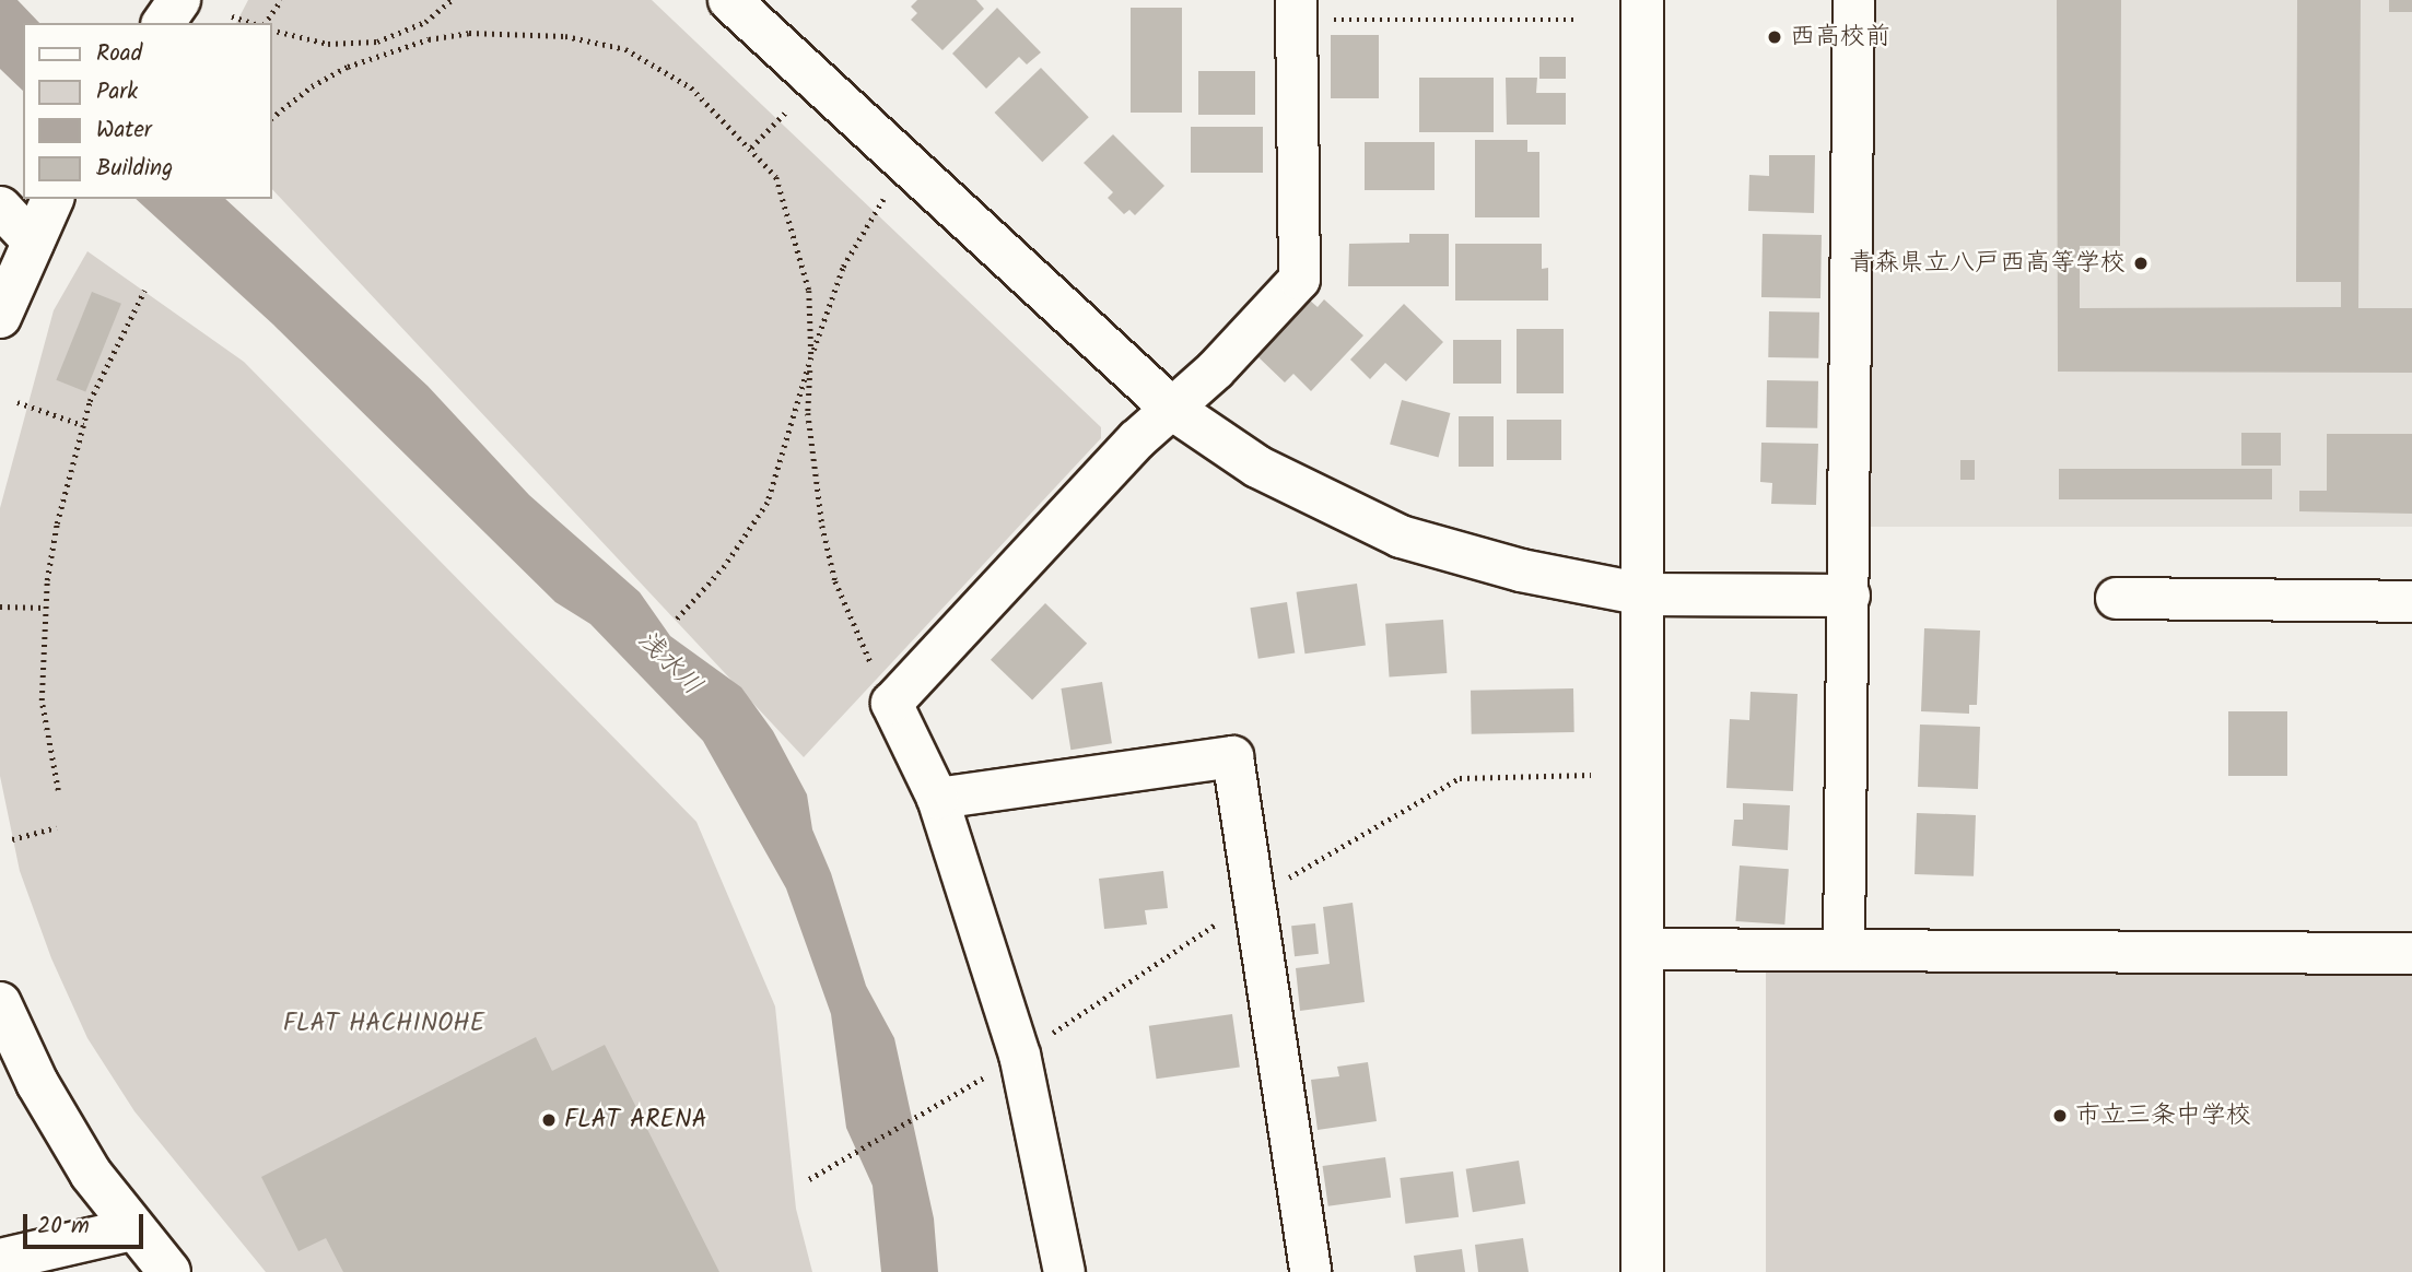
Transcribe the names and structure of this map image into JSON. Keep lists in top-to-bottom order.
{
  "water": ["浅水川"],
  "parks": ["FLAT HACHINOHE"],
  "places": [
    "西高校前",
    "青森県立八戸西高等学校",
    "市立三条中学校",
    "FLAT ARENA"
  ],
  "legend": [
    "Road",
    "Park",
    "Water",
    "Building"
  ],
  "scale_bar": "20 m"
}
